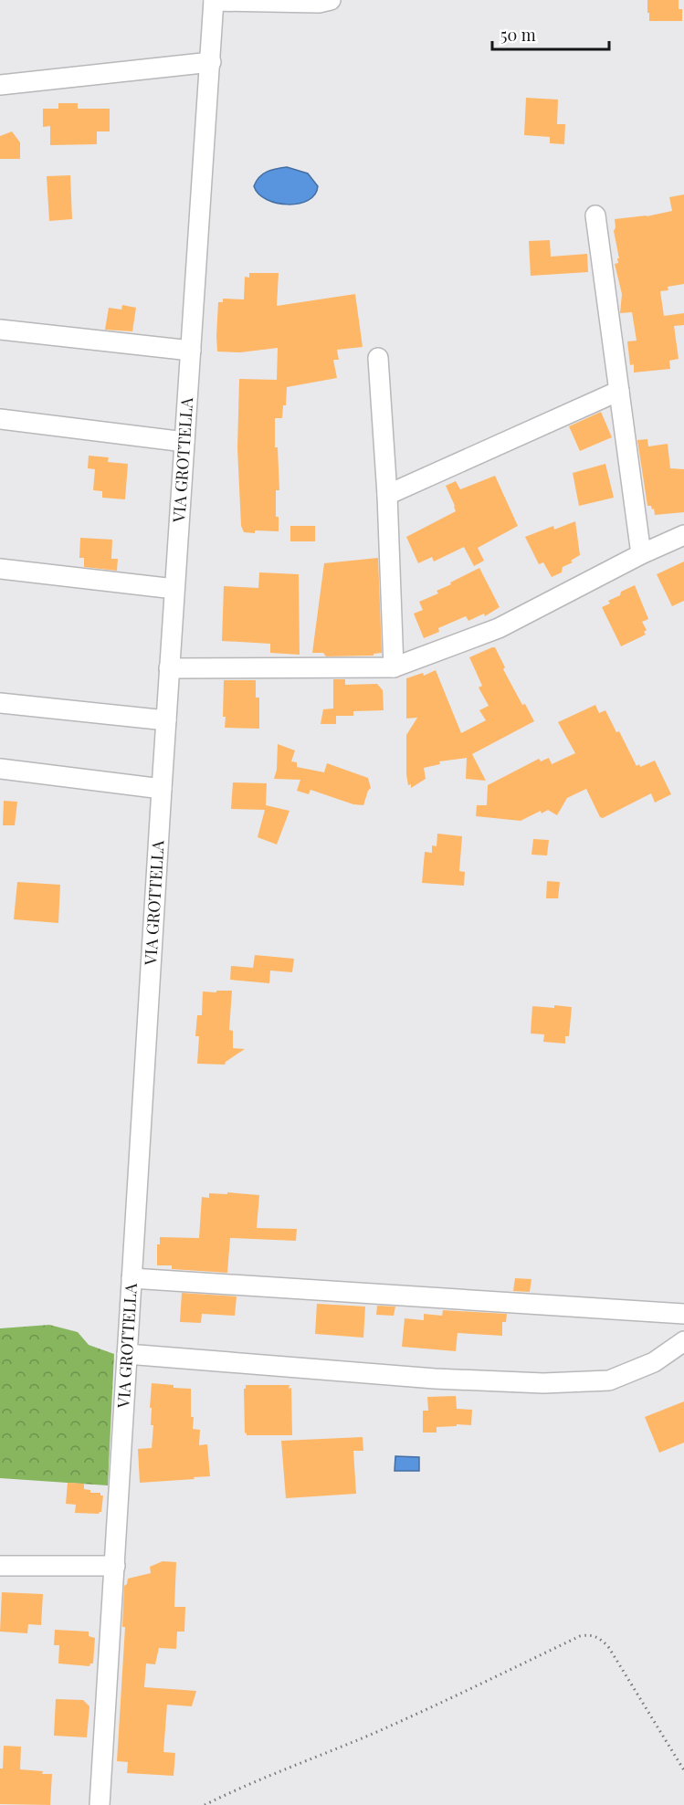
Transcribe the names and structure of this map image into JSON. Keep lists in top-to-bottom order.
{
  "streets": {
    "street": ["VIA GROTTELLA"]
  },
  "scale_bar": "50 m"
}
